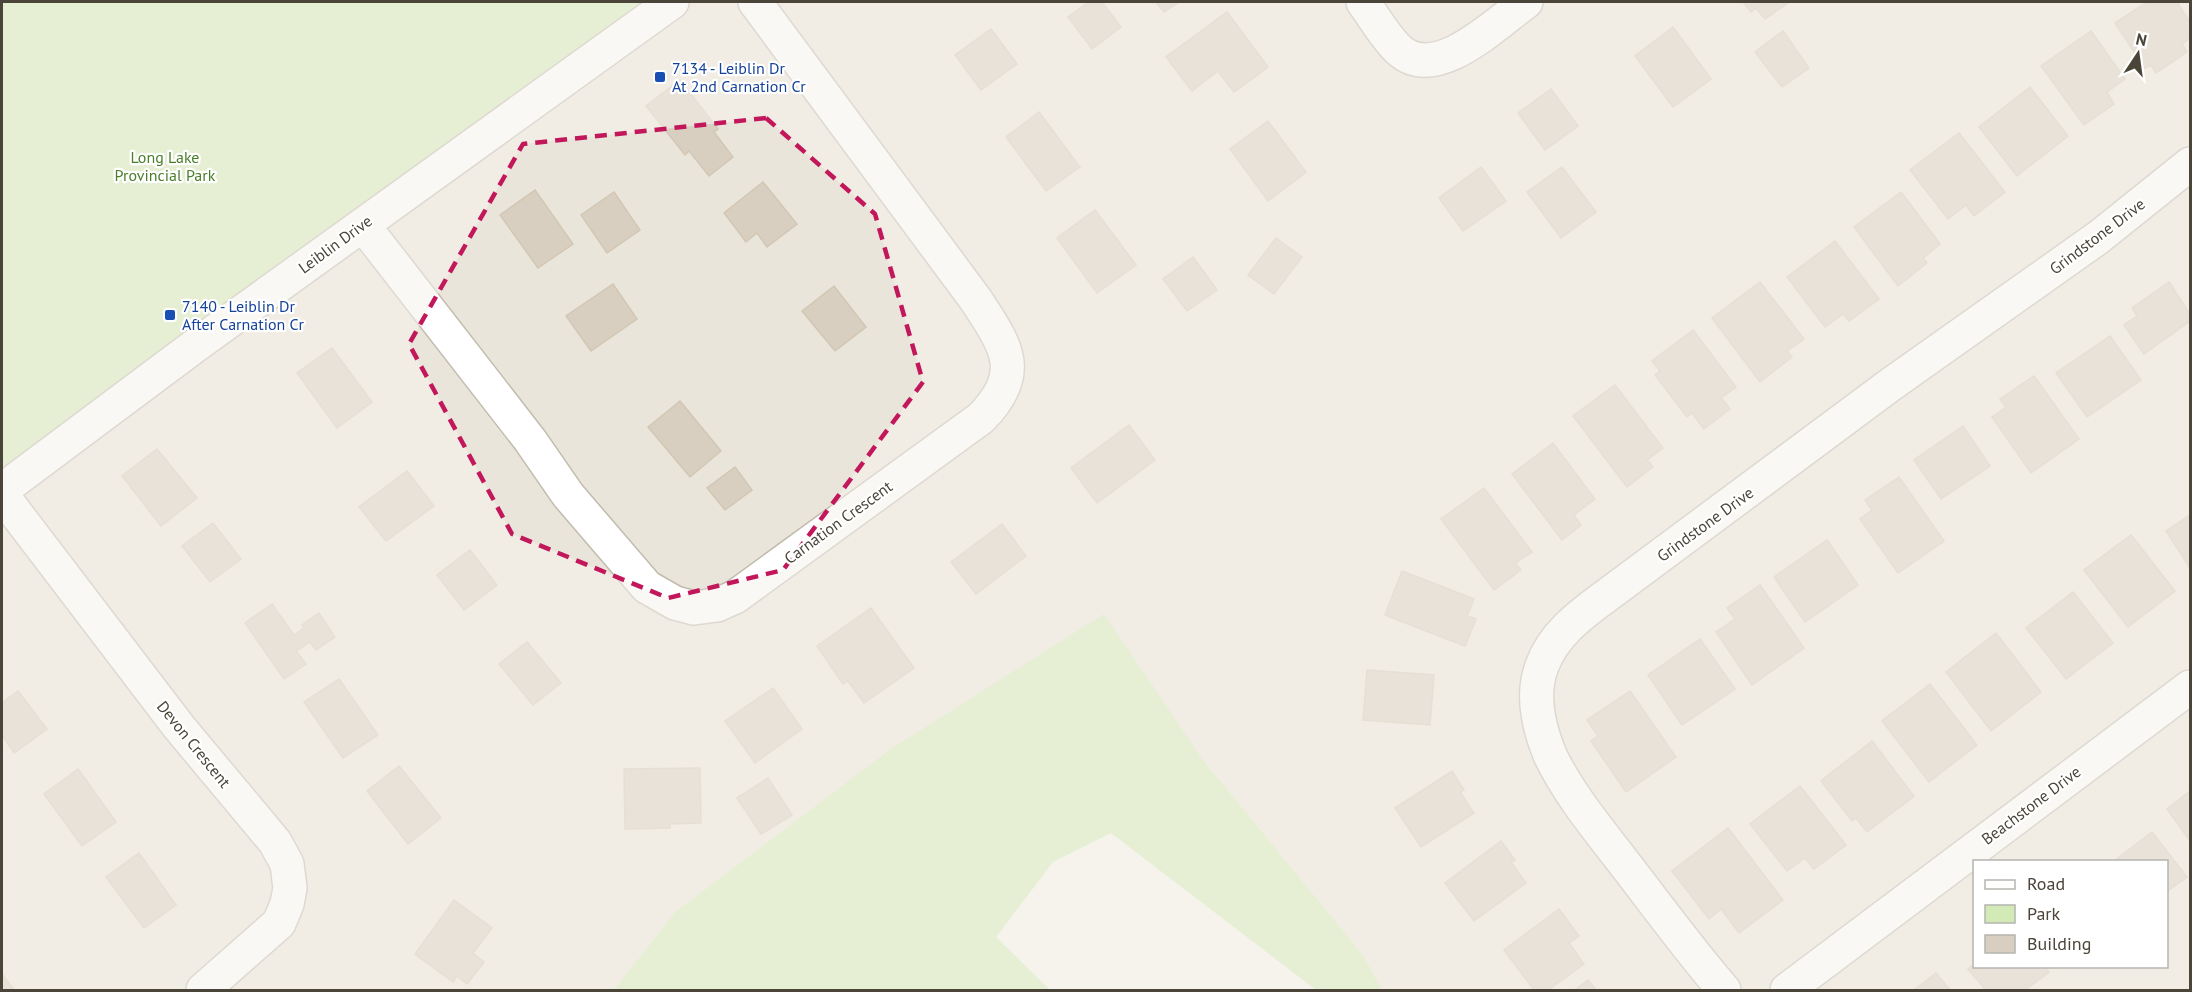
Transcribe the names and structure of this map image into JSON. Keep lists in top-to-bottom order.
{
  "streets": {
    "street": [
      "Grindstone Drive",
      "Leiblin Drive",
      "Carnation Crescent",
      "Devon Crescent",
      "Beachstone Drive"
    ]
  },
  "crossings": [
    ["Leiblin Drive", "Carnation Crescent"]
  ],
  "parks": ["Long Lake Provincial Park"],
  "places": {
    "transit": ["7134 - Leiblin Dr At 2nd Carnation Cr", "7140 - Leiblin Dr After Carnation Cr"]
  },
  "legend": ["Road", "Park", "Building"],
  "north": "top"
}
